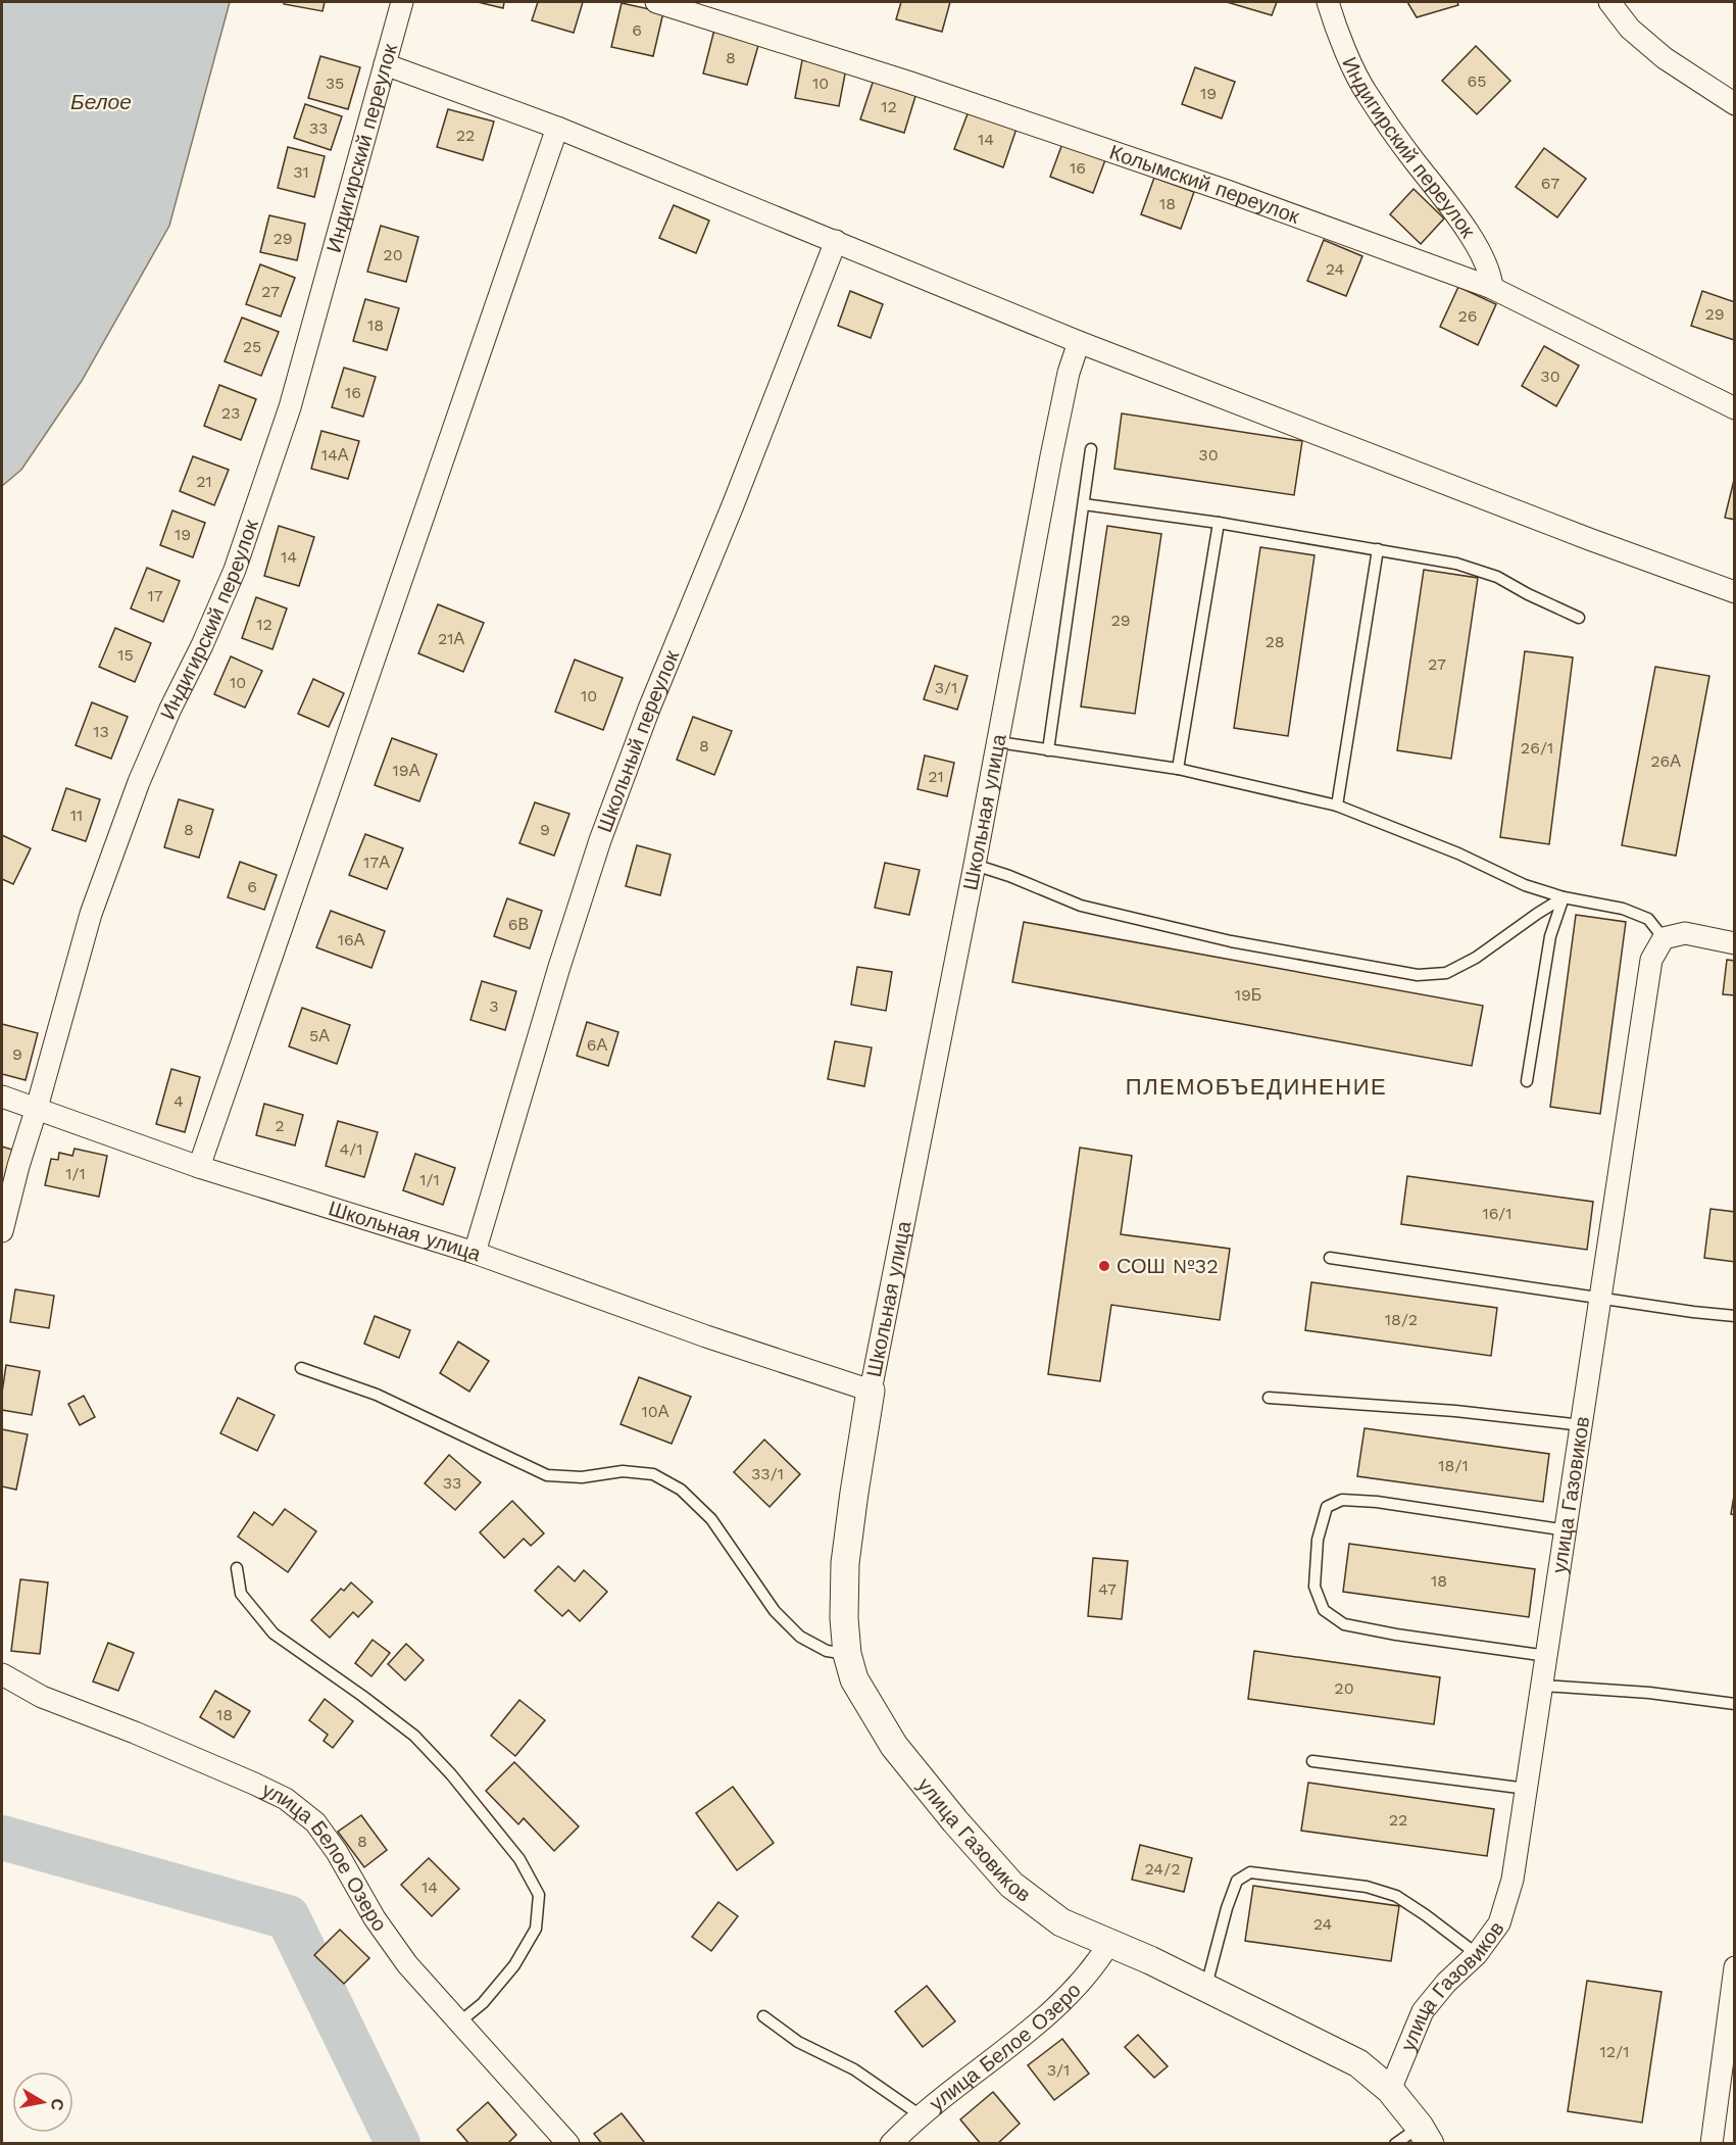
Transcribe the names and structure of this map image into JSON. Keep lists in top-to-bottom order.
{
  "streets": {
    "street": [
      "Индигирский переулок",
      "Колымский переулок",
      "Школьный переулок",
      "Школьная улица",
      "улица Газовиков",
      "улица Белое Озеро"
    ]
  },
  "crossings": [
    ["Индигирский переулок", "Колымский переулок"],
    ["Индигирский переулок", "Школьная улица"],
    ["Школьный переулок", "Школьная улица"],
    ["Школьная улица", "улица Газовиков"],
    ["улица Газовиков", "улица Белое Озеро"]
  ],
  "districts": ["ПЛЕМОБЪЕДИНЕНИЕ"],
  "water": ["Белое"],
  "places": ["СОШ №32"],
  "house_numbers": [
    "6",
    "8",
    "65",
    "35",
    "10",
    "19",
    "12",
    "33",
    "22",
    "14",
    "16",
    "31",
    "67",
    "18",
    "29",
    "20",
    "24",
    "27",
    "29",
    "26",
    "18",
    "25",
    "30",
    "16",
    "23",
    "14А",
    "30",
    "21",
    "19",
    "14",
    "17",
    "29",
    "12",
    "21А",
    "28",
    "15",
    "27",
    "10",
    "3/1",
    "10",
    "13",
    "8",
    "26/1",
    "26А",
    "19А",
    "21",
    "11",
    "8",
    "9",
    "17А",
    "6",
    "6В",
    "16А",
    "19Б",
    "3",
    "5А",
    "6А",
    "9",
    "4",
    "2",
    "4/1",
    "1/1",
    "1/1",
    "16/1",
    "18/2",
    "10А",
    "18/1",
    "33/1",
    "33",
    "18",
    "47",
    "20",
    "18",
    "22",
    "8",
    "24/2",
    "14",
    "24",
    "12/1",
    "3/1"
  ],
  "north": "right"
}
